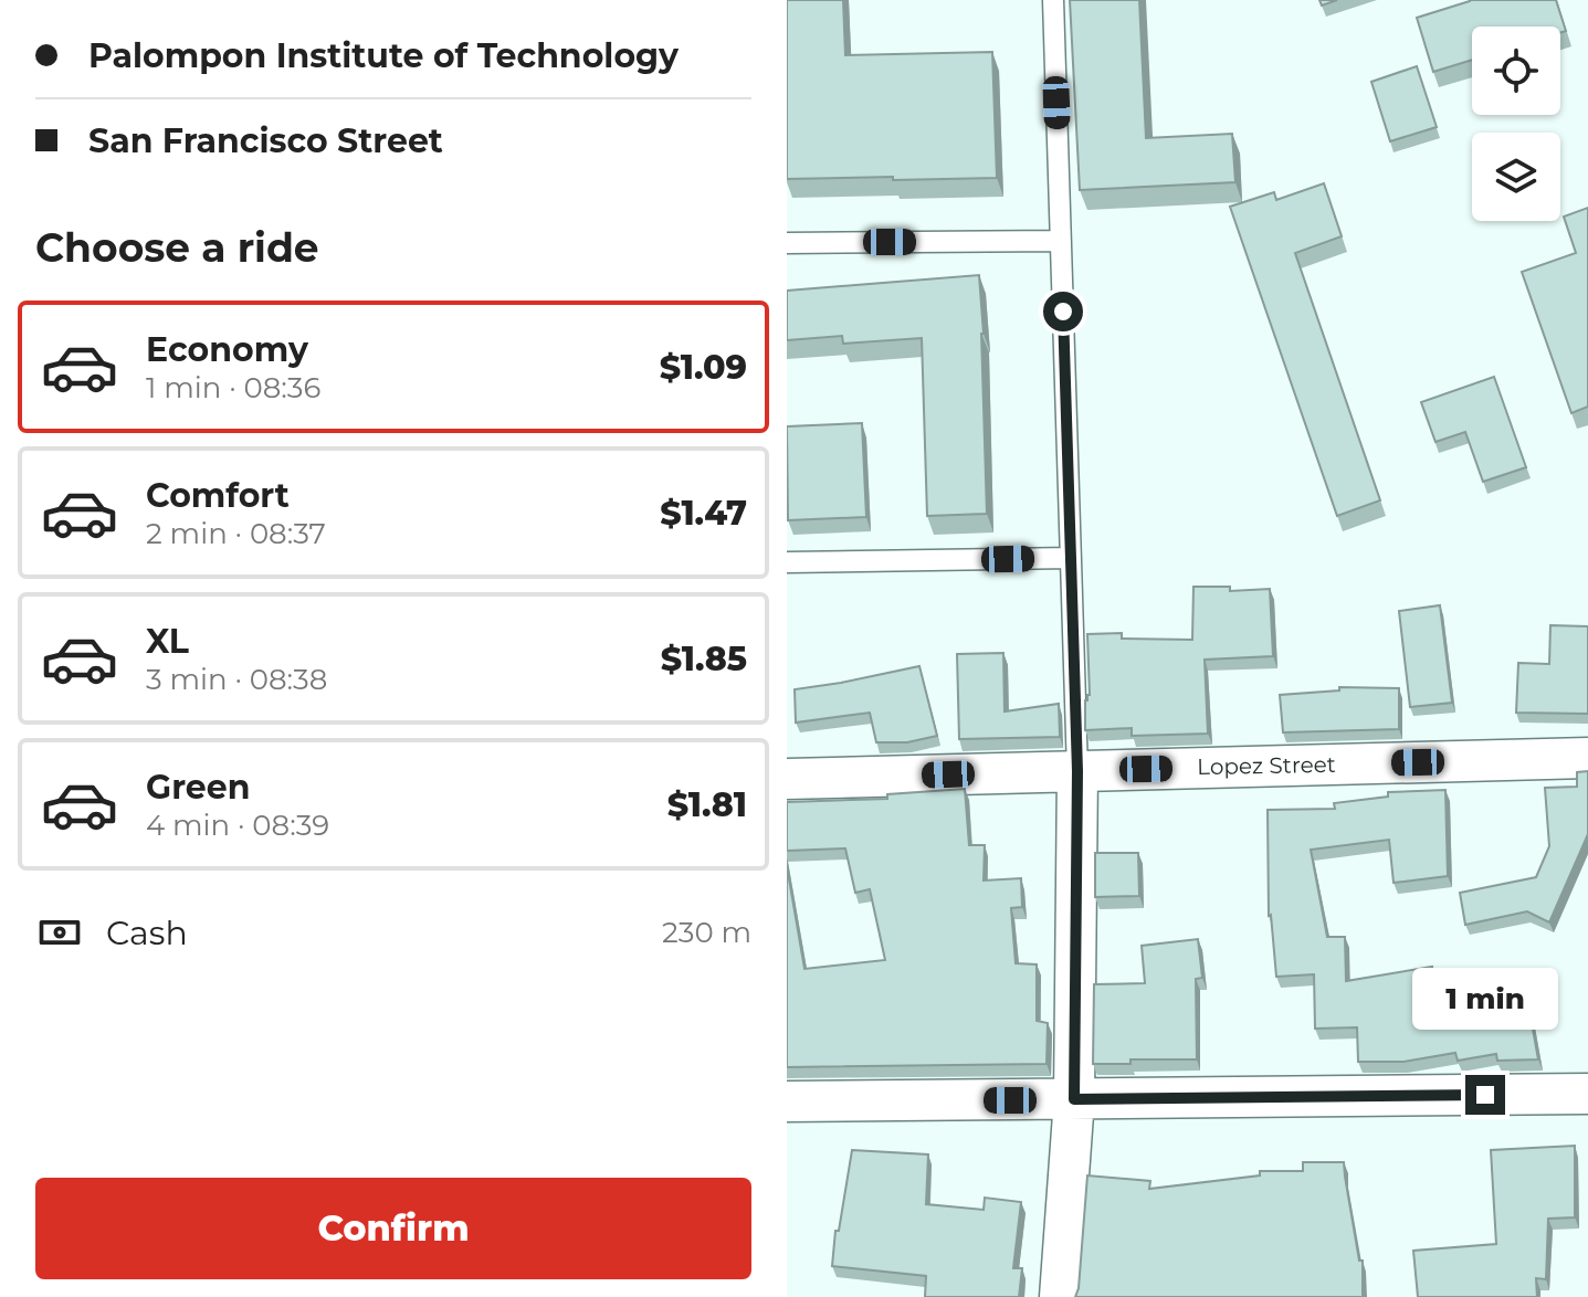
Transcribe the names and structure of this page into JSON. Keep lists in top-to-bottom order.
{
  "streets": {
    "street": ["Lopez Street"]
  },
  "page": {
    "banner": ["Palompon Institute of Technology", "San Francisco Street"],
    "heading": "Choose a ride",
    "list": [
      {
        "name": "Economy",
        "note": "1 min · 08:36",
        "value": "$1.09"
      },
      {
        "name": "Comfort",
        "note": "2 min · 08:37",
        "value": "$1.47"
      },
      {
        "name": "XL",
        "note": "3 min · 08:38",
        "value": "$1.85"
      },
      {
        "name": "Green",
        "note": "4 min · 08:39",
        "value": "$1.81"
      }
    ],
    "pay": ["Cash", "230 m"],
    "bubble": "1 min",
    "buttons": "Confirm"
  }
}
